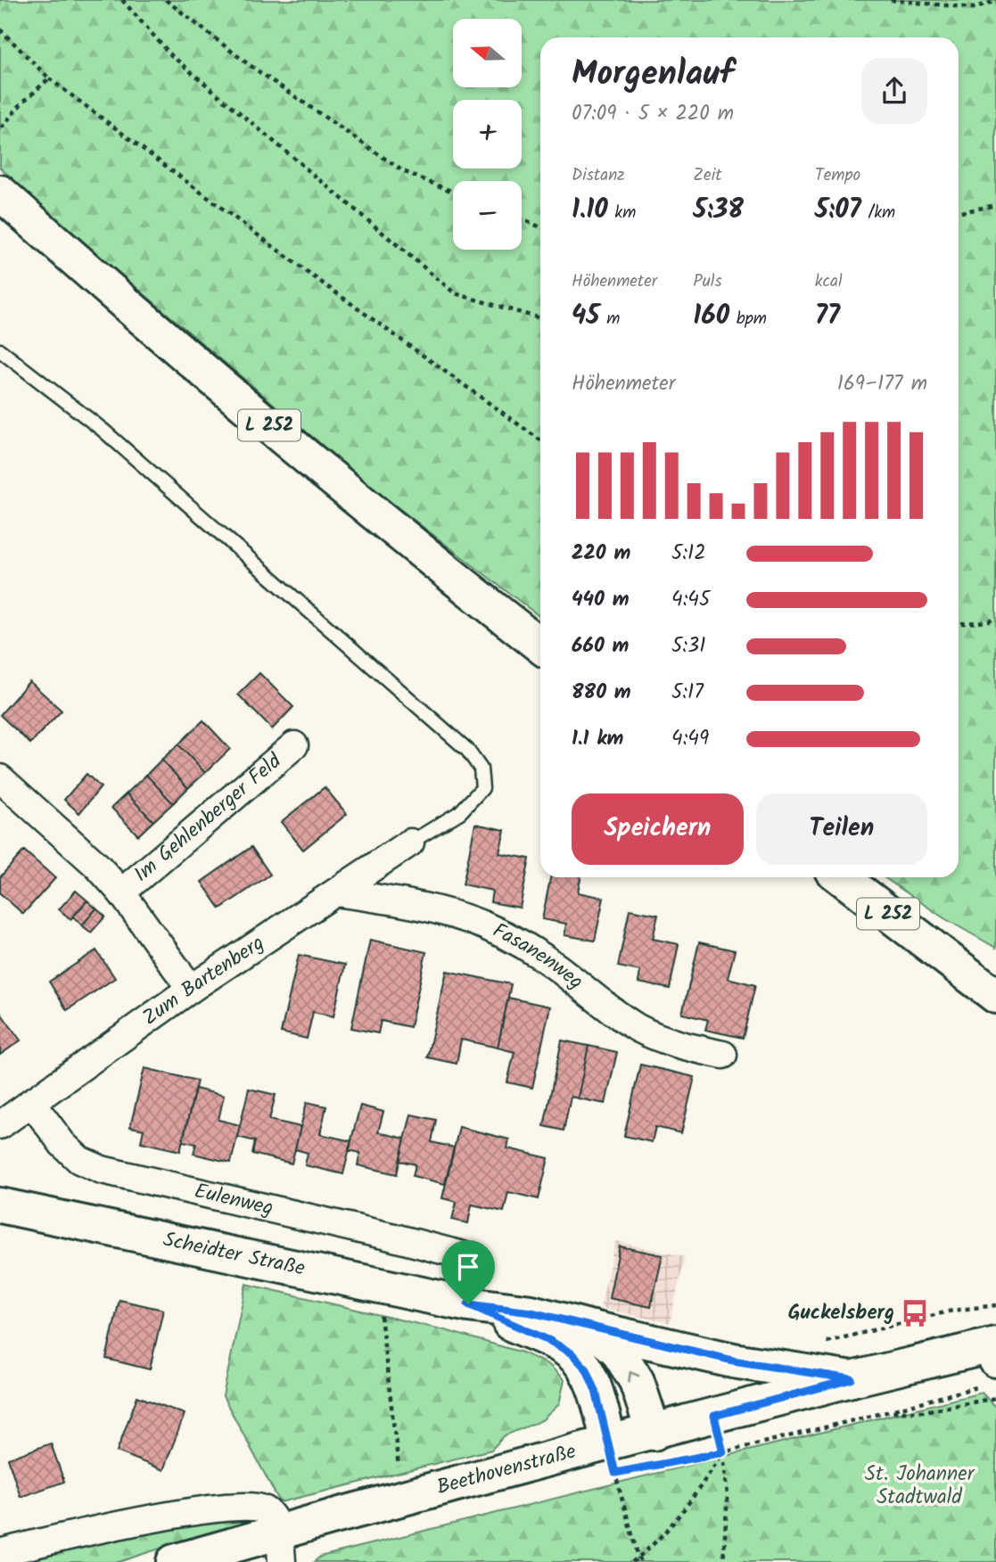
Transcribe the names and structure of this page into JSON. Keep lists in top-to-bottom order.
{
  "streets": {
    "main road": ["L 252", "Scheidter Straße", "Beethovenstraße"],
    "street": [
      "Im Gehlenberger Feld",
      "Fasanenweg",
      "Zum Bartenberg",
      "Eulenweg"
    ]
  },
  "crossings": [
    ["Im Gehlenberger Feld", "Zum Bartenberg"],
    ["Fasanenweg", "Zum Bartenberg"],
    ["Zum Bartenberg", "Eulenweg"],
    ["Scheidter Straße", "Beethovenstraße"]
  ],
  "parks": ["St. Johanner Stadtwald"],
  "places": {
    "bus stop": ["Guckelsberg"]
  },
  "north": "left",
  "page": {
    "map_buttons": ["+", "−"],
    "heading": ["Morgenlauf", "07:09 · 5 × 220 m"],
    "stats": [
      ["Distanz", "1.10 km"],
      ["Zeit", "5:38"],
      ["Tempo", "5:07 /km"],
      ["Höhenmeter", "45 m"],
      ["Puls", "160 bpm"],
      ["kcal", "77"]
    ],
    "chart": ["Höhenmeter", "169–177 m"],
    "list": [
      {
        "name": "220 m",
        "note": "5:12"
      },
      {
        "name": "440 m",
        "note": "4:45"
      },
      {
        "name": "660 m",
        "note": "5:31"
      },
      {
        "name": "880 m",
        "note": "5:17"
      },
      {
        "name": "1.1 km",
        "note": "4:49"
      }
    ],
    "buttons": ["Speichern", "Teilen"]
  }
}
